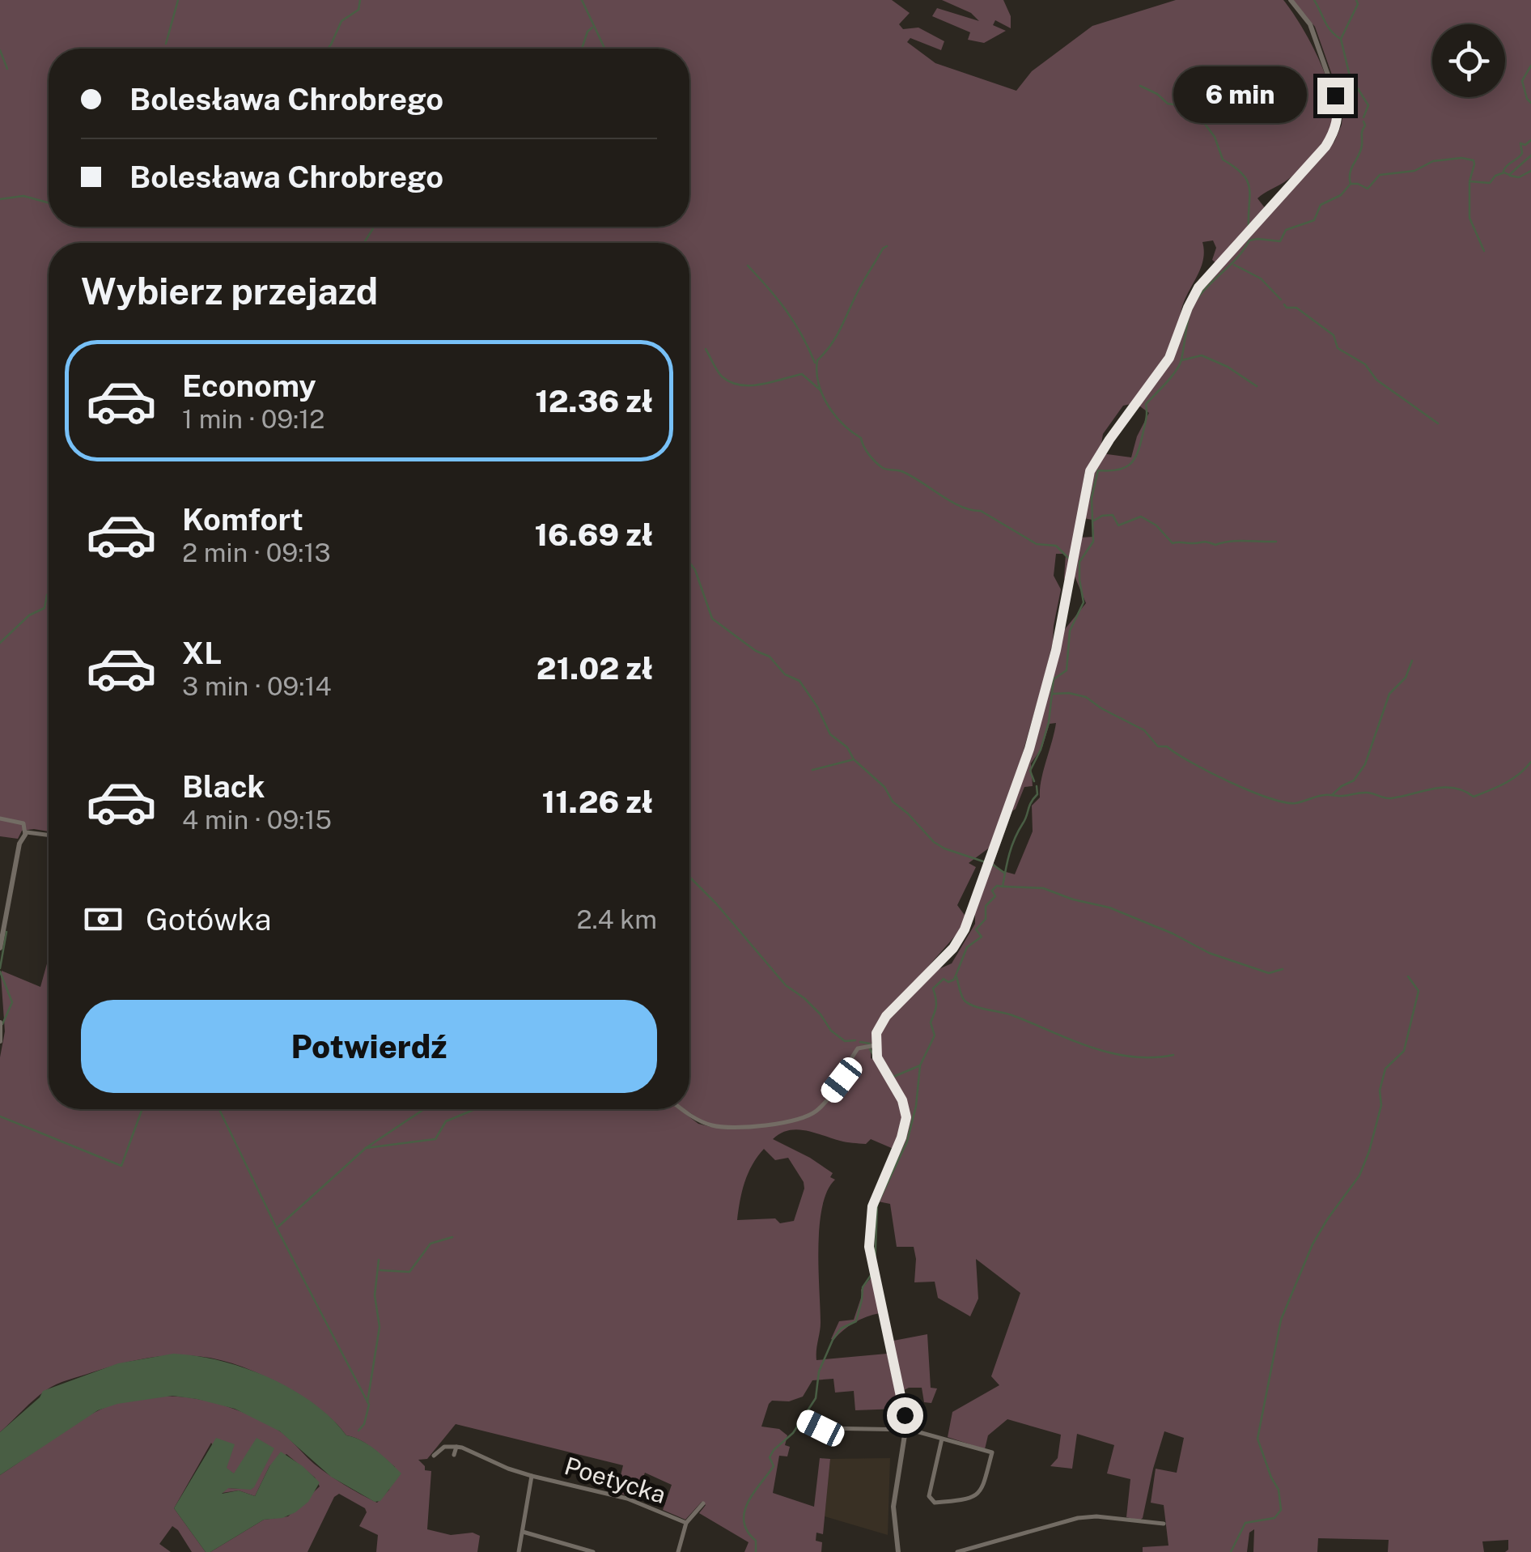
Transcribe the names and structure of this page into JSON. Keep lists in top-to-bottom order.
{
  "streets": {
    "street": ["Poetycka"]
  },
  "page": {
    "banner": ["Bolesława Chrobrego", "Bolesława Chrobrego"],
    "bubble": "6 min",
    "heading": "Wybierz przejazd",
    "list": [
      {
        "name": "Economy",
        "note": "1 min · 09:12",
        "value": "12.36 zł"
      },
      {
        "name": "Komfort",
        "note": "2 min · 09:13",
        "value": "16.69 zł"
      },
      {
        "name": "XL",
        "note": "3 min · 09:14",
        "value": "21.02 zł"
      },
      {
        "name": "Black",
        "note": "4 min · 09:15",
        "value": "11.26 zł"
      }
    ],
    "pay": ["Gotówka", "2.4 km"],
    "buttons": "Potwierdź"
  }
}
